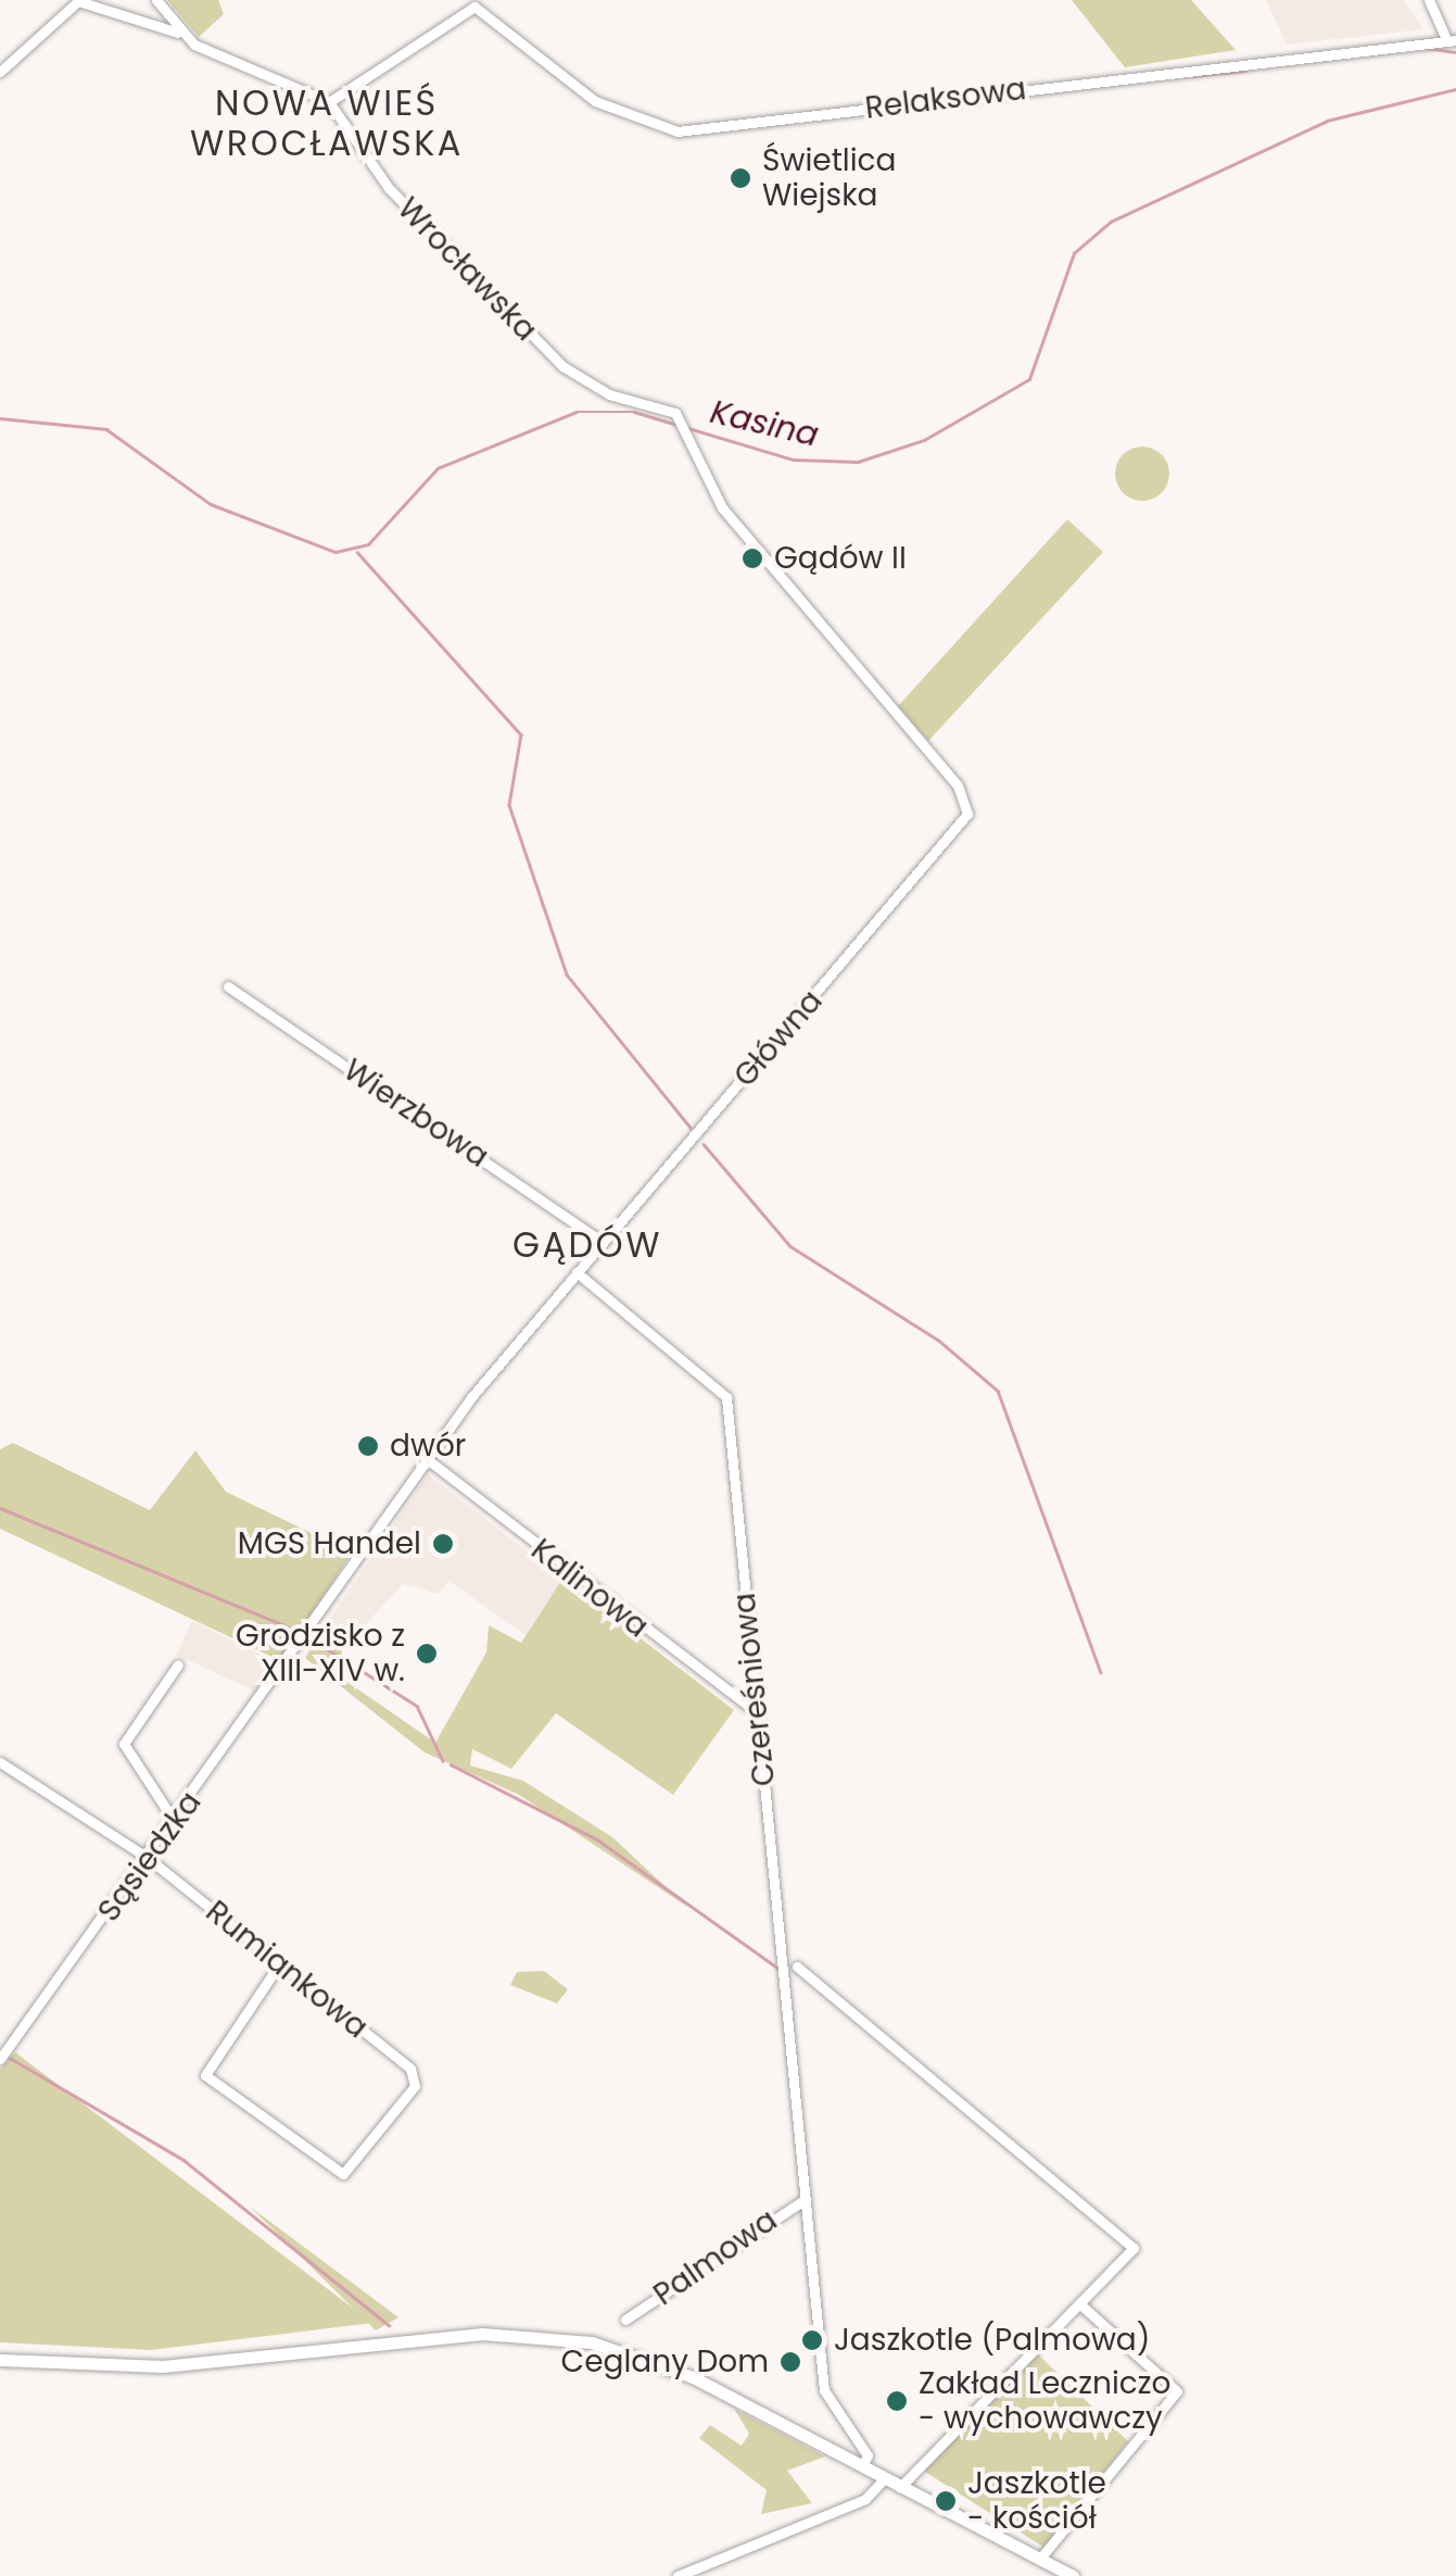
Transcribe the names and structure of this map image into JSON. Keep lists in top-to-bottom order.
{
  "streets": {
    "street": [
      "Relaksowa",
      "Wrocławska",
      "Główna",
      "Wierzbowa",
      "Kalinowa",
      "Czereśniowa",
      "Sąsiedzka",
      "Rumiankowa",
      "Palmowa"
    ]
  },
  "crossings": [
    ["Wrocławska", "Główna"],
    ["Główna", "Wierzbowa"],
    ["Główna", "Kalinowa"],
    ["Główna", "Czereśniowa"],
    ["Główna", "Sąsiedzka"],
    ["Kalinowa", "Czereśniowa"],
    ["Czereśniowa", "Palmowa"],
    ["Sąsiedzka", "Rumiankowa"]
  ],
  "districts": ["NOWA WIEŚ WROCŁAWSKA", "GĄDÓW"],
  "water": ["Kasina"],
  "places": [
    "Świetlica Wiejska",
    "Gądów II",
    "dwór",
    "MGS Handel",
    "Grodzisko z XIII-XIV w.",
    "Jaszkotle (Palmowa)",
    "Ceglany Dom",
    "Zakład Leczniczo - wychowawczy",
    "Jaszkotle - kościół"
  ]
}
